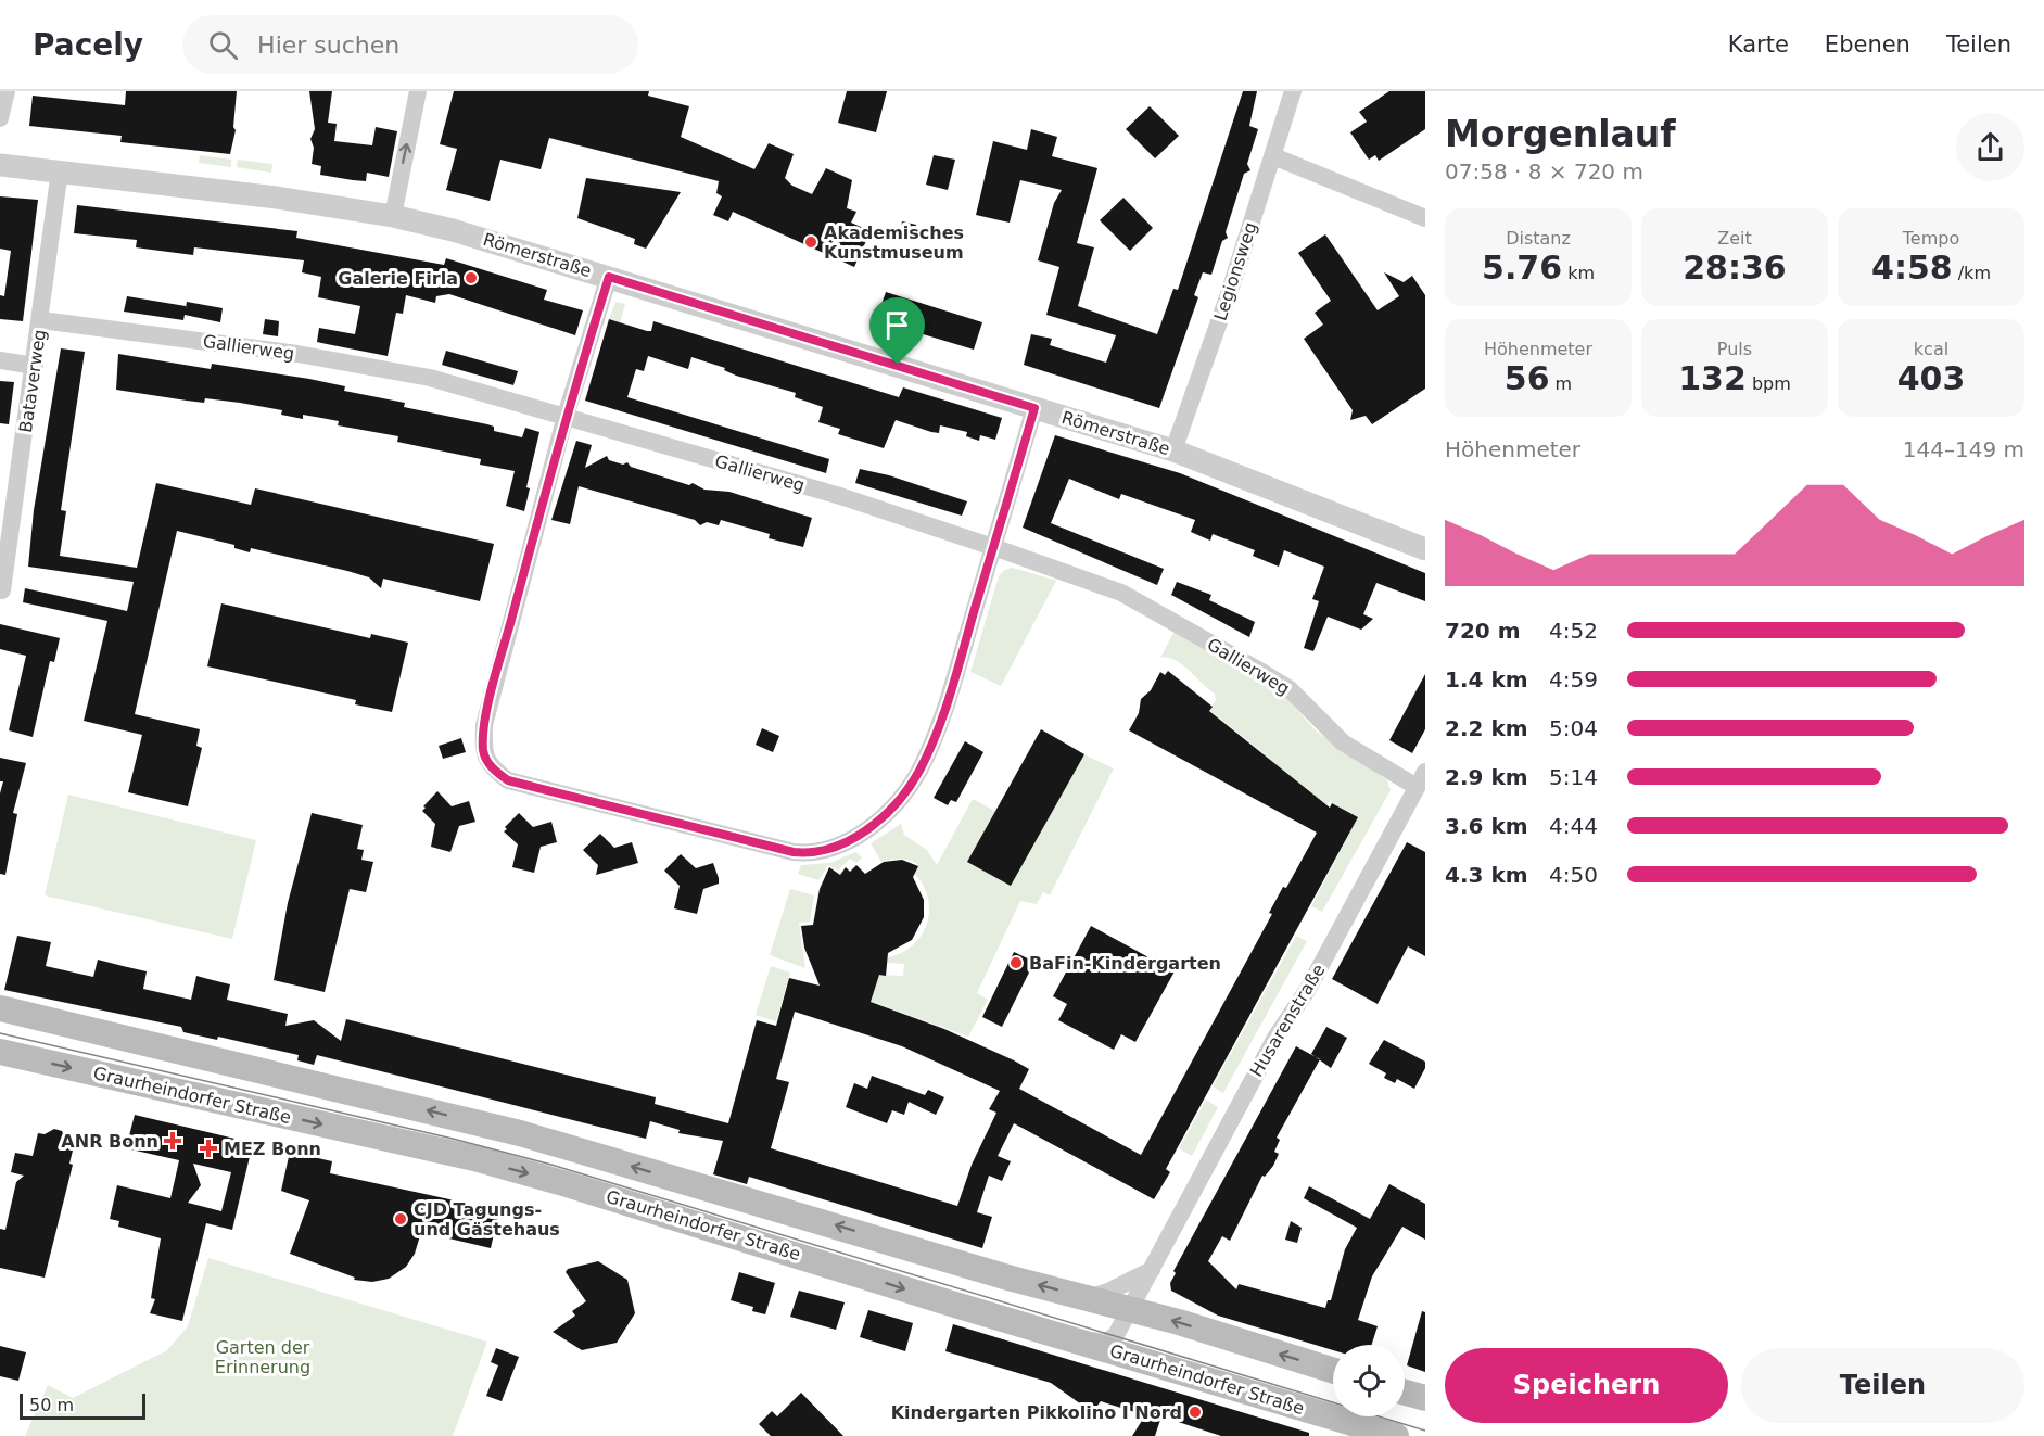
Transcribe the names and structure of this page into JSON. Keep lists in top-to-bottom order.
{
  "streets": {
    "main road": ["Graurheindorfer Straße"],
    "street": [
      "Römerstraße",
      "Legionsweg",
      "Gallierweg",
      "Bataverweg",
      "Husarenstraße"
    ]
  },
  "crossings": [
    ["Römerstraße", "Legionsweg"],
    ["Römerstraße", "Bataverweg"],
    ["Gallierweg", "Bataverweg"],
    ["Gallierweg", "Husarenstraße"],
    ["Husarenstraße", "Graurheindorfer Straße"]
  ],
  "parks": ["Garten der Erinnerung"],
  "places": {
    "other": [
      "Akademisches Kunstmuseum",
      "Galerie Firla",
      "BaFin-Kindergarten",
      "CJD Tagungs- und Gästehaus",
      "Kindergarten Pikkolino I Nord"
    ],
    "health": ["ANR Bonn", "MEZ Bonn"]
  },
  "scale_bar": "50 m",
  "page": {
    "header": "Pacely",
    "search": "Hier suchen",
    "nav": ["Karte", "Ebenen", "Teilen"],
    "heading": ["Morgenlauf", "07:58 · 8 × 720 m"],
    "stats": [
      ["Distanz", "5.76 km"],
      ["Zeit", "28:36"],
      ["Tempo", "4:58 /km"],
      ["Höhenmeter", "56 m"],
      ["Puls", "132 bpm"],
      ["kcal", "403"]
    ],
    "chart": ["Höhenmeter", "144–149 m"],
    "list": [
      {
        "name": "720 m",
        "note": "4:52"
      },
      {
        "name": "1.4 km",
        "note": "4:59"
      },
      {
        "name": "2.2 km",
        "note": "5:04"
      },
      {
        "name": "2.9 km",
        "note": "5:14"
      },
      {
        "name": "3.6 km",
        "note": "4:44"
      },
      {
        "name": "4.3 km",
        "note": "4:50"
      }
    ],
    "buttons": ["Speichern", "Teilen"],
    "scale": "50 m"
  }
}
